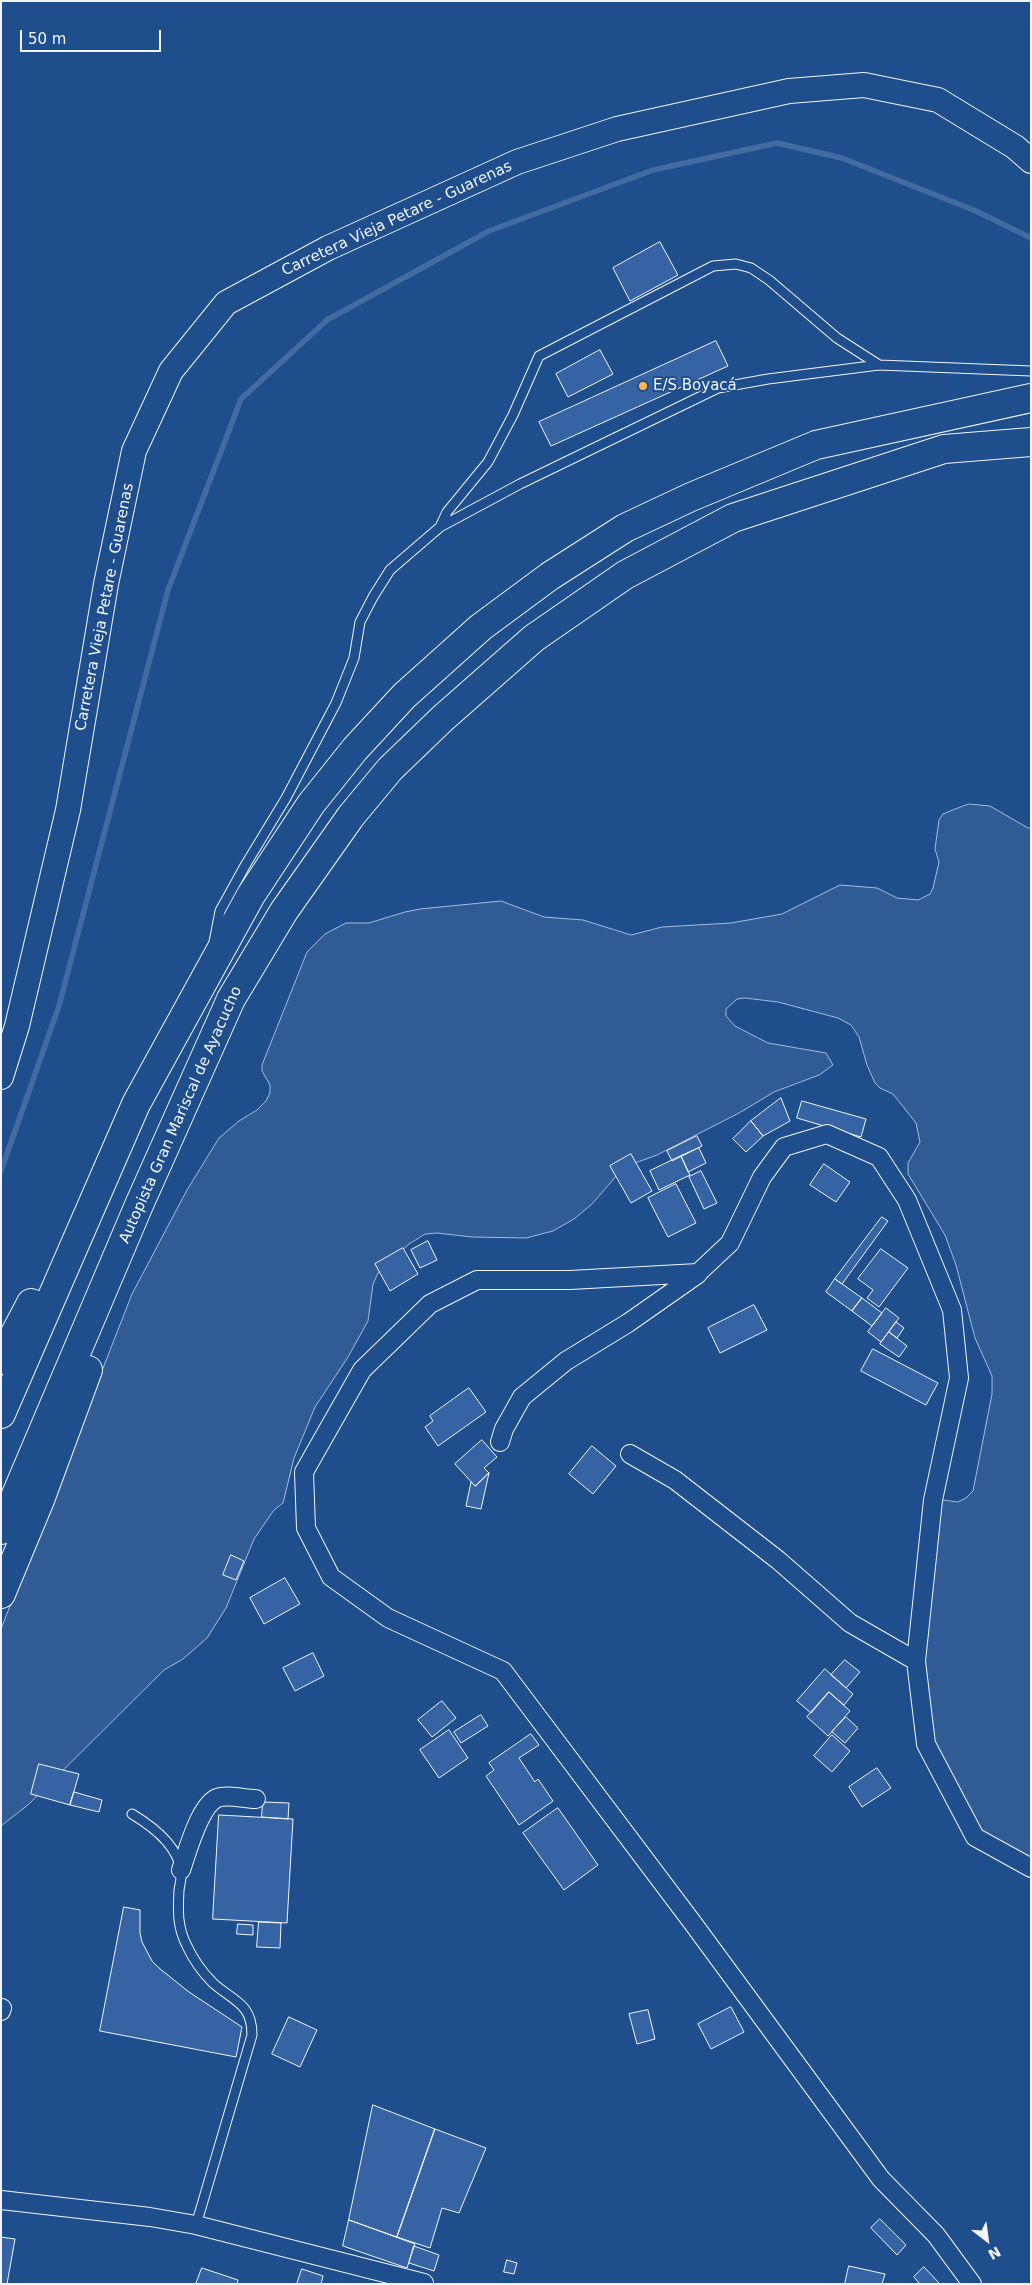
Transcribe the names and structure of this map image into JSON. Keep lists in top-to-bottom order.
{
  "streets": {
    "highway": ["Autopista Gran Mariscal de Ayacucho"],
    "main road": ["Carretera Vieja Petare - Guarenas"]
  },
  "places": ["E/S Boyacá"],
  "scale_bar": "50 m",
  "north": "bottom right"
}
